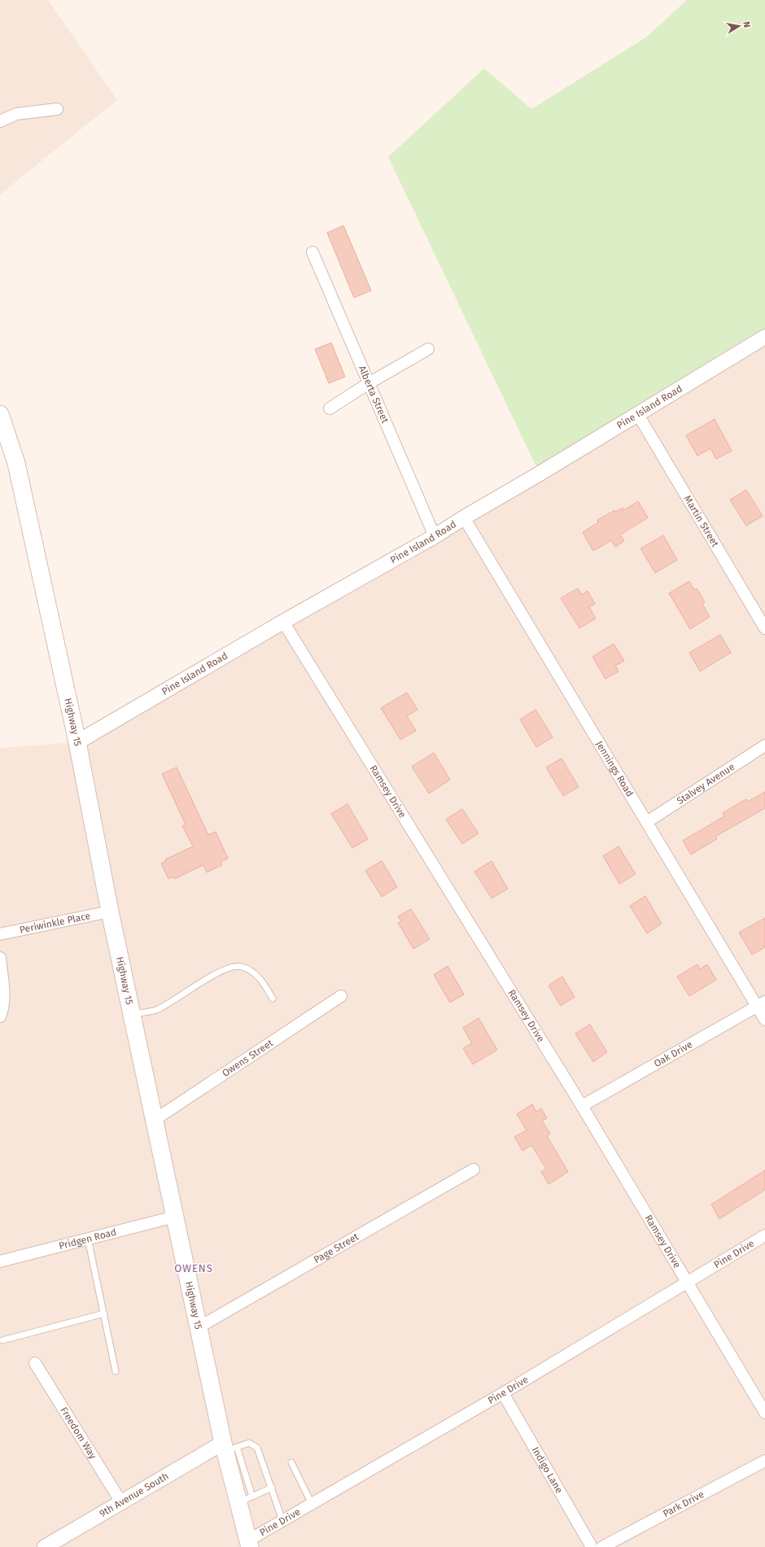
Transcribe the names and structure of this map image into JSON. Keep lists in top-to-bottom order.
{
  "streets": {
    "main road": ["Highway 15"],
    "street": [
      "Alberta Street",
      "Pine Island Road",
      "Martin Street",
      "Jennings Road",
      "Stalvey Avenue",
      "Ramsey Drive",
      "Periwinkle Place",
      "Oak Drive",
      "Owens Street",
      "Pridgen Road",
      "Page Street",
      "Pine Drive",
      "Freedom Way",
      "Indigo Lane",
      "9th Avenue South",
      "Park Drive"
    ]
  },
  "crossings": [
    ["Alberta Street", "Pine Island Road"],
    ["Pine Island Road", "Martin Street"],
    ["Pine Island Road", "Highway 15"],
    ["Pine Island Road", "Jennings Road"],
    ["Pine Island Road", "Ramsey Drive"],
    ["Highway 15", "Periwinkle Place"],
    ["Highway 15", "Owens Street"],
    ["Highway 15", "Pridgen Road"],
    ["Highway 15", "Page Street"],
    ["Highway 15", "Pine Drive"],
    ["Highway 15", "9th Avenue South"],
    ["Jennings Road", "Stalvey Avenue"],
    ["Jennings Road", "Oak Drive"],
    ["Ramsey Drive", "Oak Drive"],
    ["Ramsey Drive", "Pine Drive"],
    ["Pine Drive", "Indigo Lane"],
    ["Freedom Way", "9th Avenue South"]
  ],
  "districts": ["OWENS"],
  "north": "right"
}
